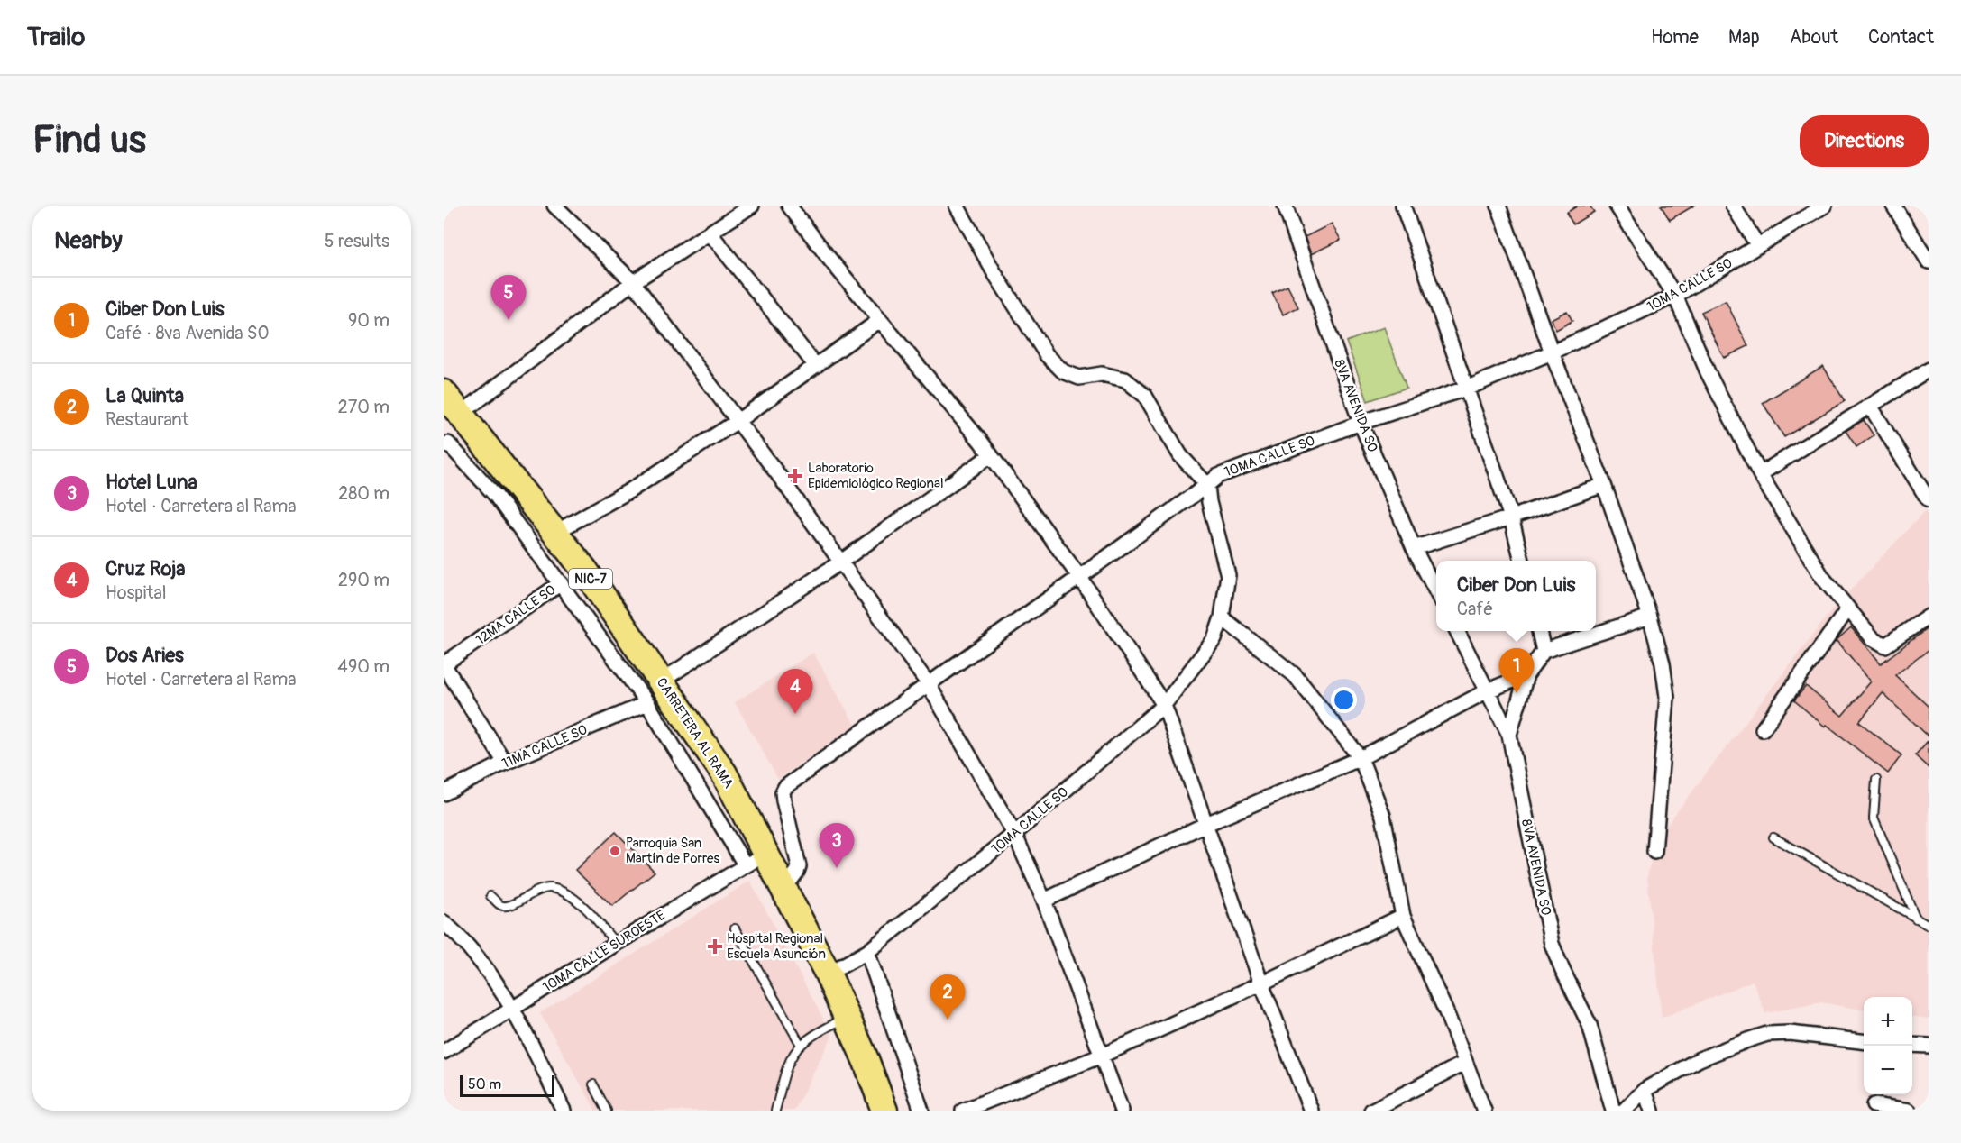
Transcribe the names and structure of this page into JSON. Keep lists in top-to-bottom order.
{
  "streets": {
    "highway": ["NIC-7", "CARRETERA AL RAMA"],
    "street": [
      "10MA CALLE SO",
      "8VA AVENIDA SO",
      "12MA CALLE SO",
      "11MA CALLE SO",
      "10MA CALLE SUROESTE"
    ]
  },
  "crossings": [
    ["10MA CALLE SO", "8VA AVENIDA SO"],
    ["10MA CALLE SO", "CARRETERA AL RAMA"],
    ["CARRETERA AL RAMA", "10MA CALLE SUROESTE"]
  ],
  "places": {
    "health": ["Laboratorio Epidemiológico Regional", "Hospital Regional Escuela Asunción"],
    "other": ["Parroquia San Martín de Porres"]
  },
  "scale_bar": "50 m",
  "page": {
    "header": "Trailo",
    "nav": [
      "Home",
      "Map",
      "About",
      "Contact"
    ],
    "buttons": "Directions",
    "title": "Find us",
    "heading": ["Nearby", "5 results"],
    "pins": [
      "5",
      "1",
      "4",
      "3",
      "2"
    ],
    "list": [
      {
        "mark": "1",
        "name": "Ciber Don Luis",
        "note": "Café · 8va Avenida SO",
        "value": "90 m"
      },
      {
        "mark": "2",
        "name": "La Quinta",
        "note": "Restaurant",
        "value": "270 m"
      },
      {
        "mark": "3",
        "name": "Hotel Luna",
        "note": "Hotel · Carretera al Rama",
        "value": "280 m"
      },
      {
        "mark": "4",
        "name": "Cruz Roja",
        "note": "Hospital",
        "value": "290 m"
      },
      {
        "mark": "5",
        "name": "Dos Aries",
        "note": "Hotel · Carretera al Rama",
        "value": "490 m"
      }
    ],
    "popup": ["Ciber Don Luis", "Café"],
    "map_buttons": ["+", "−"],
    "scale": "50 m"
  }
}
